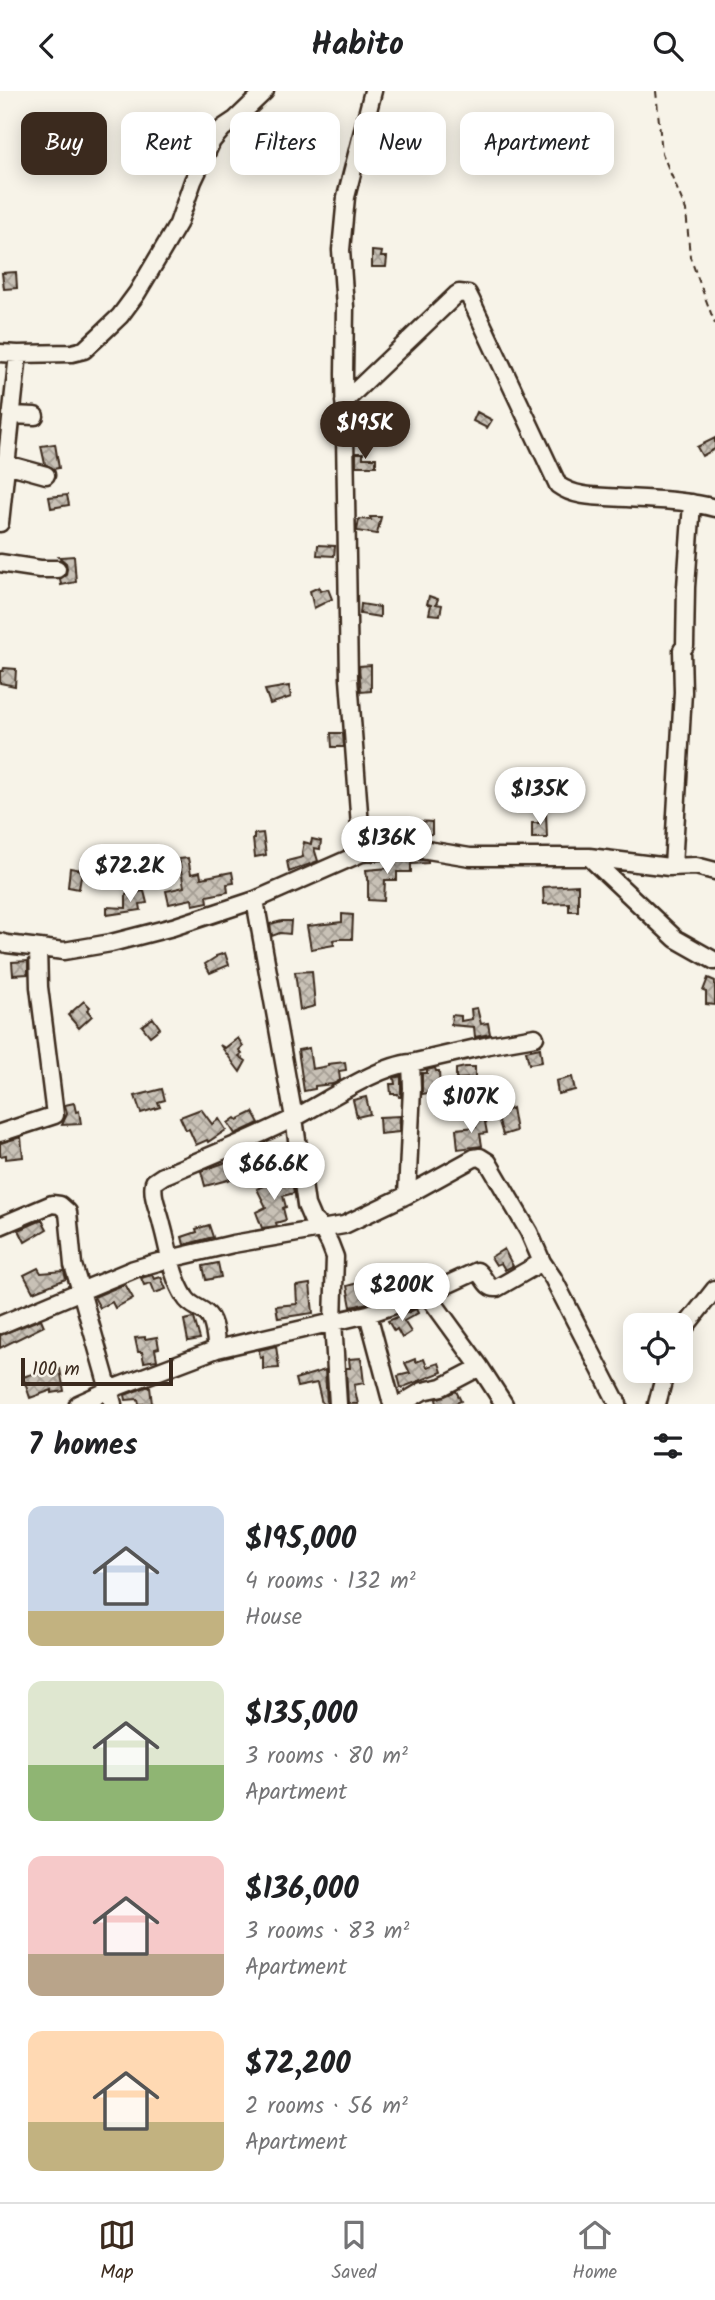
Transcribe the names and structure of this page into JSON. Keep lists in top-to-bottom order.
{
  "scale_bar": "100 m",
  "page": {
    "header": "Habito",
    "chip": [
      "Buy",
      "Rent",
      "Filters",
      "New",
      "Apartment"
    ],
    "price": [
      "$195K",
      "$135K",
      "$136K",
      "$72.2K",
      "$107K",
      "$66.6K",
      "$200K"
    ],
    "scale": "100 m",
    "heading": "7 homes",
    "list": [
      {
        "name": "$195,000",
        "note": "4 rooms · 132 m² · House"
      },
      {
        "name": "$135,000",
        "note": "3 rooms · 80 m² · Apartment"
      },
      {
        "name": "$136,000",
        "note": "3 rooms · 83 m² · Apartment"
      },
      {
        "name": "$72,200",
        "note": "2 rooms · 56 m² · Apartment"
      }
    ],
    "tabs": ["Map", "Saved", "Home"]
  }
}
